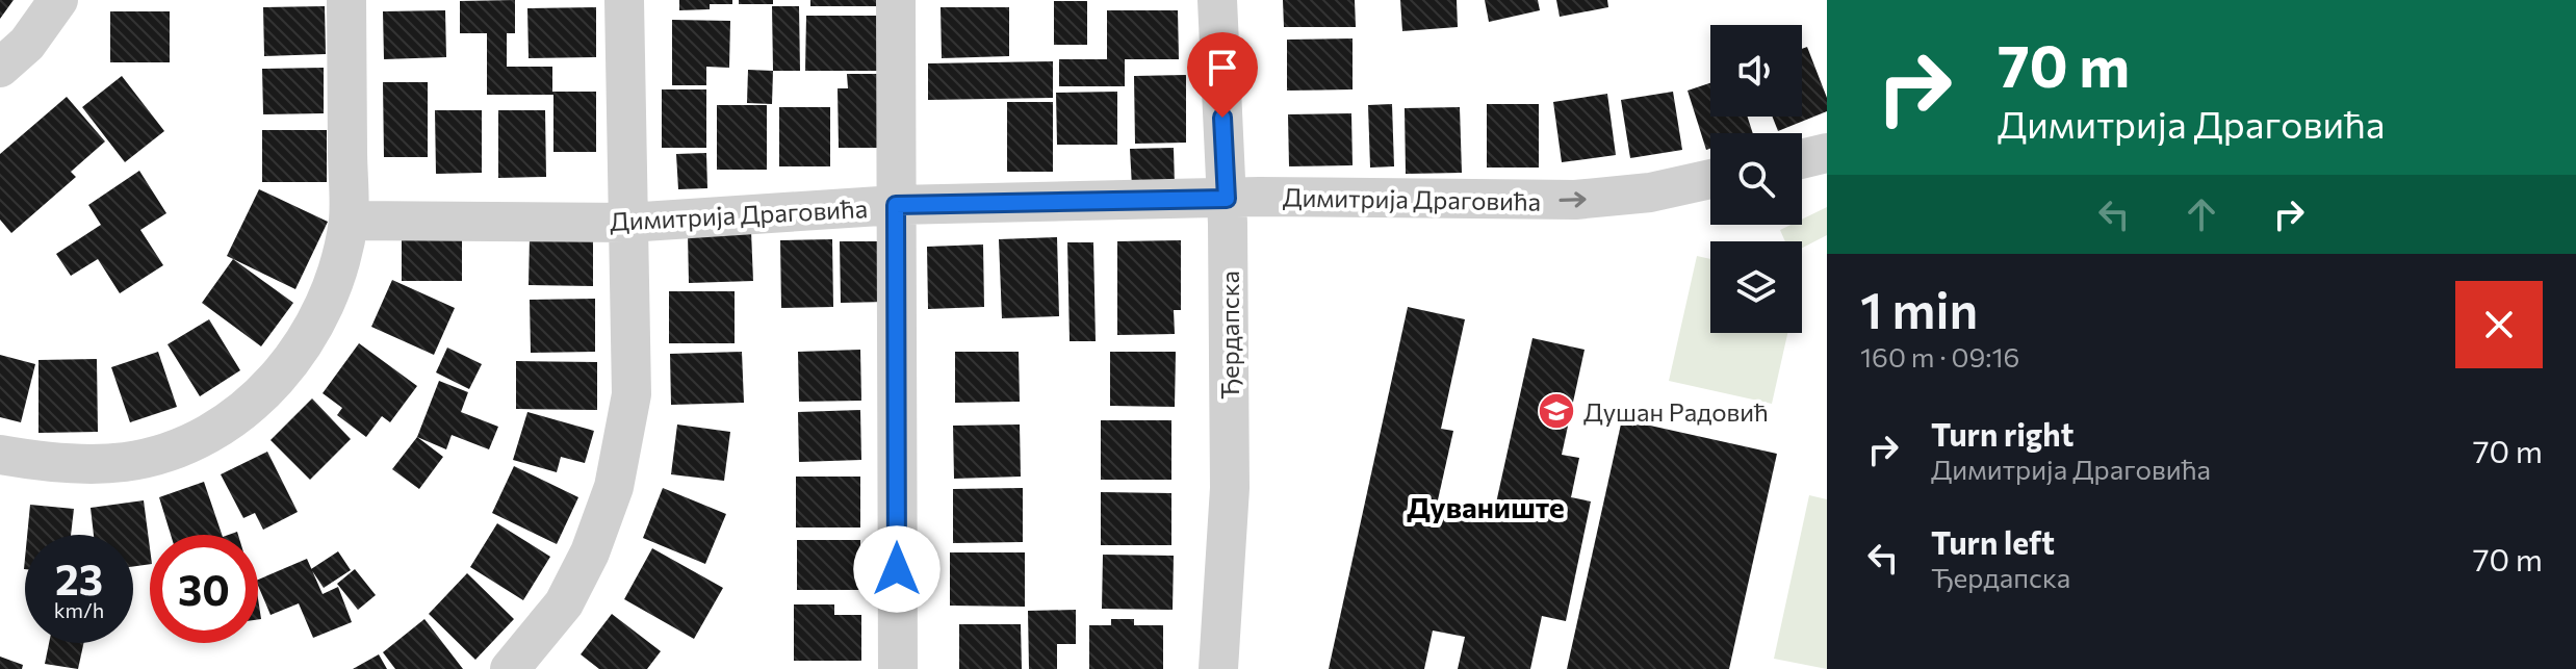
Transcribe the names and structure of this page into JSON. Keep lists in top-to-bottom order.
{
  "streets": {
    "street": ["Димитрија Драговића", "Ђердапска"]
  },
  "crossings": [
    ["Димитрија Драговића", "Ђердапска"]
  ],
  "one_way": ["Димитрија Драговића"],
  "districts": ["Дуваниште"],
  "places": {
    "school or university": ["Душан Радовић"]
  },
  "page": {
    "turn": ["70 m", "Димитрија Драговића"],
    "heading": ["1 min", "160 m · 09:16"],
    "list": [
      {
        "name": "Turn right",
        "note": "Димитрија Драговића",
        "value": "70 m"
      },
      {
        "name": "Turn left",
        "note": "Ђердапска",
        "value": "70 m"
      }
    ],
    "speed": "23 km/h",
    "limit": "30"
  }
}
